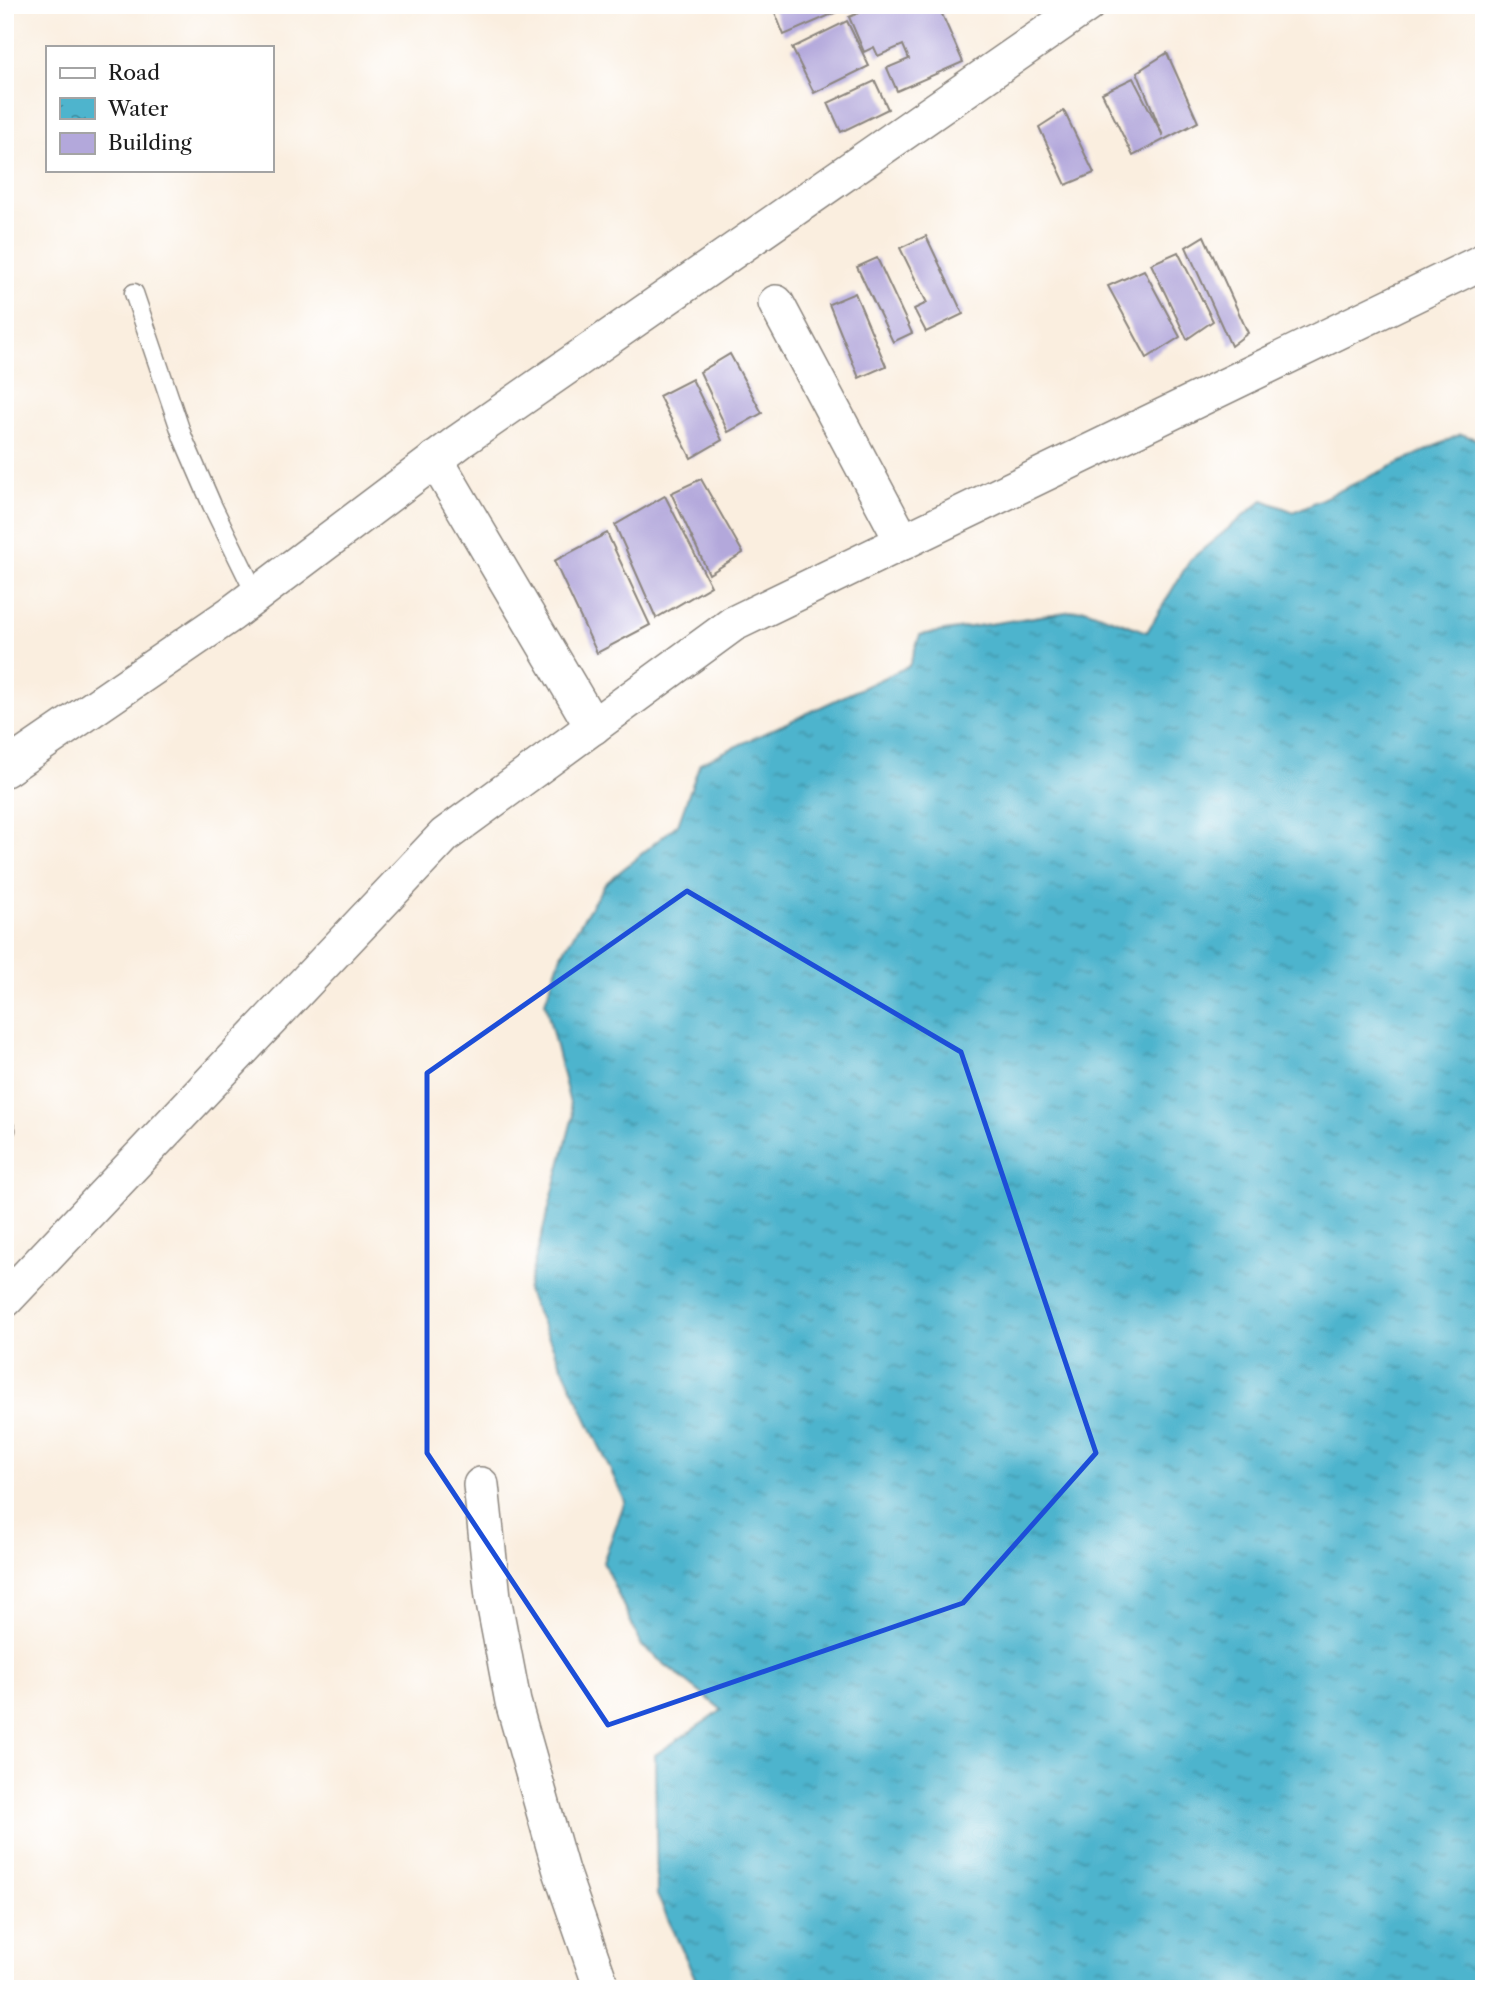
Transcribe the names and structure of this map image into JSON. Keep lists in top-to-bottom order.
{
  "legend": ["Road", "Water", "Building"]
}
